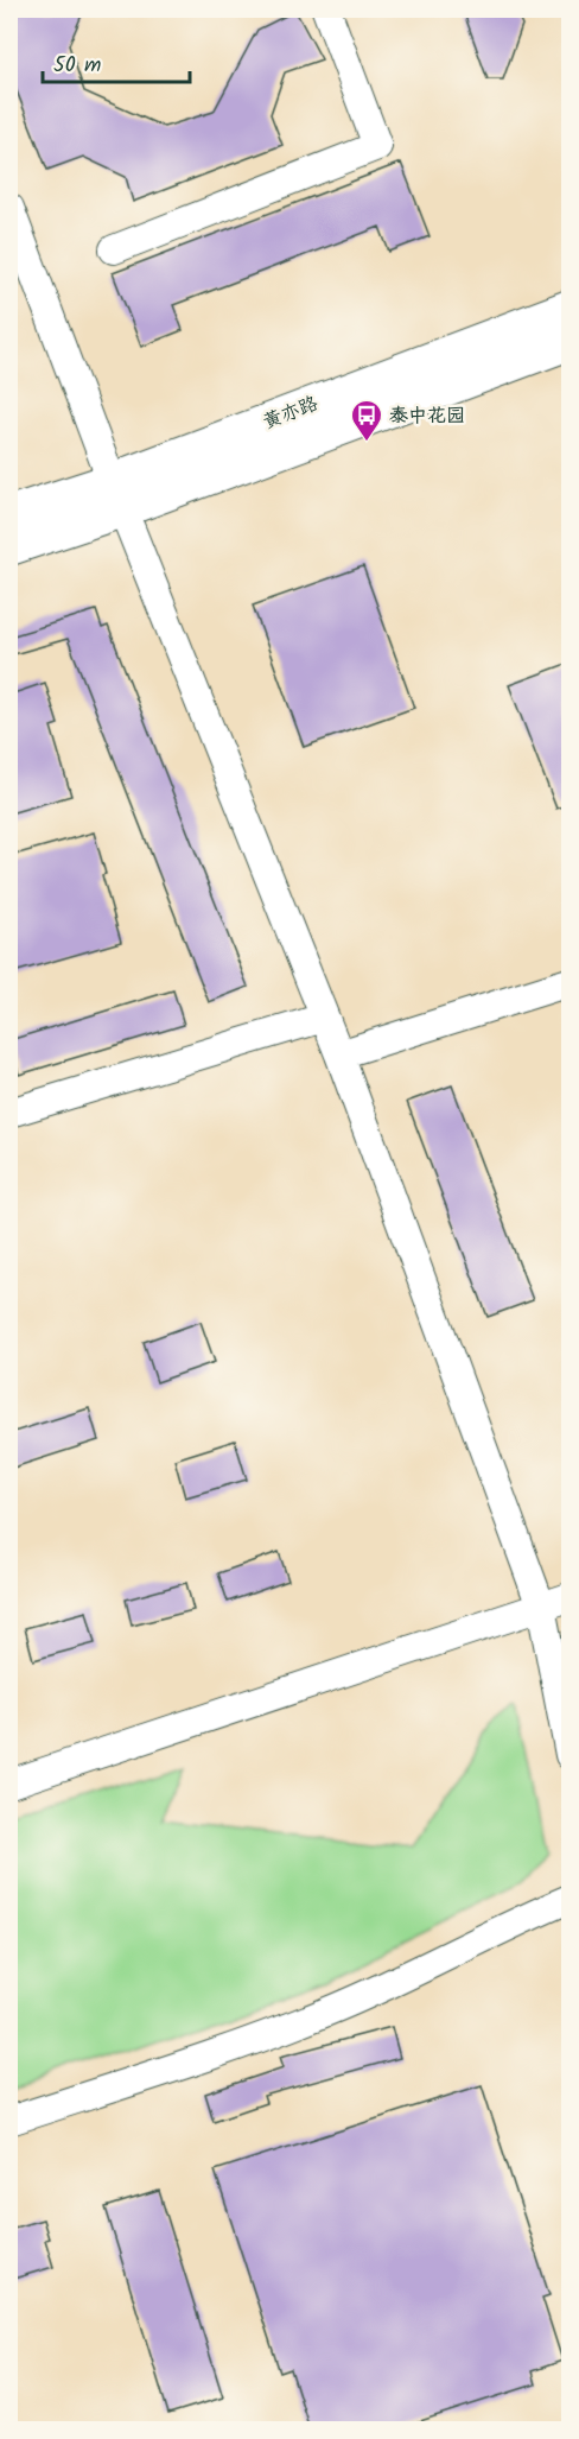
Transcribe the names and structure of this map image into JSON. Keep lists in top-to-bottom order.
{
  "streets": {
    "main road": ["黄亦路"]
  },
  "places": {
    "bus stop": ["泰中花园"]
  },
  "scale_bar": "50 m"
}
